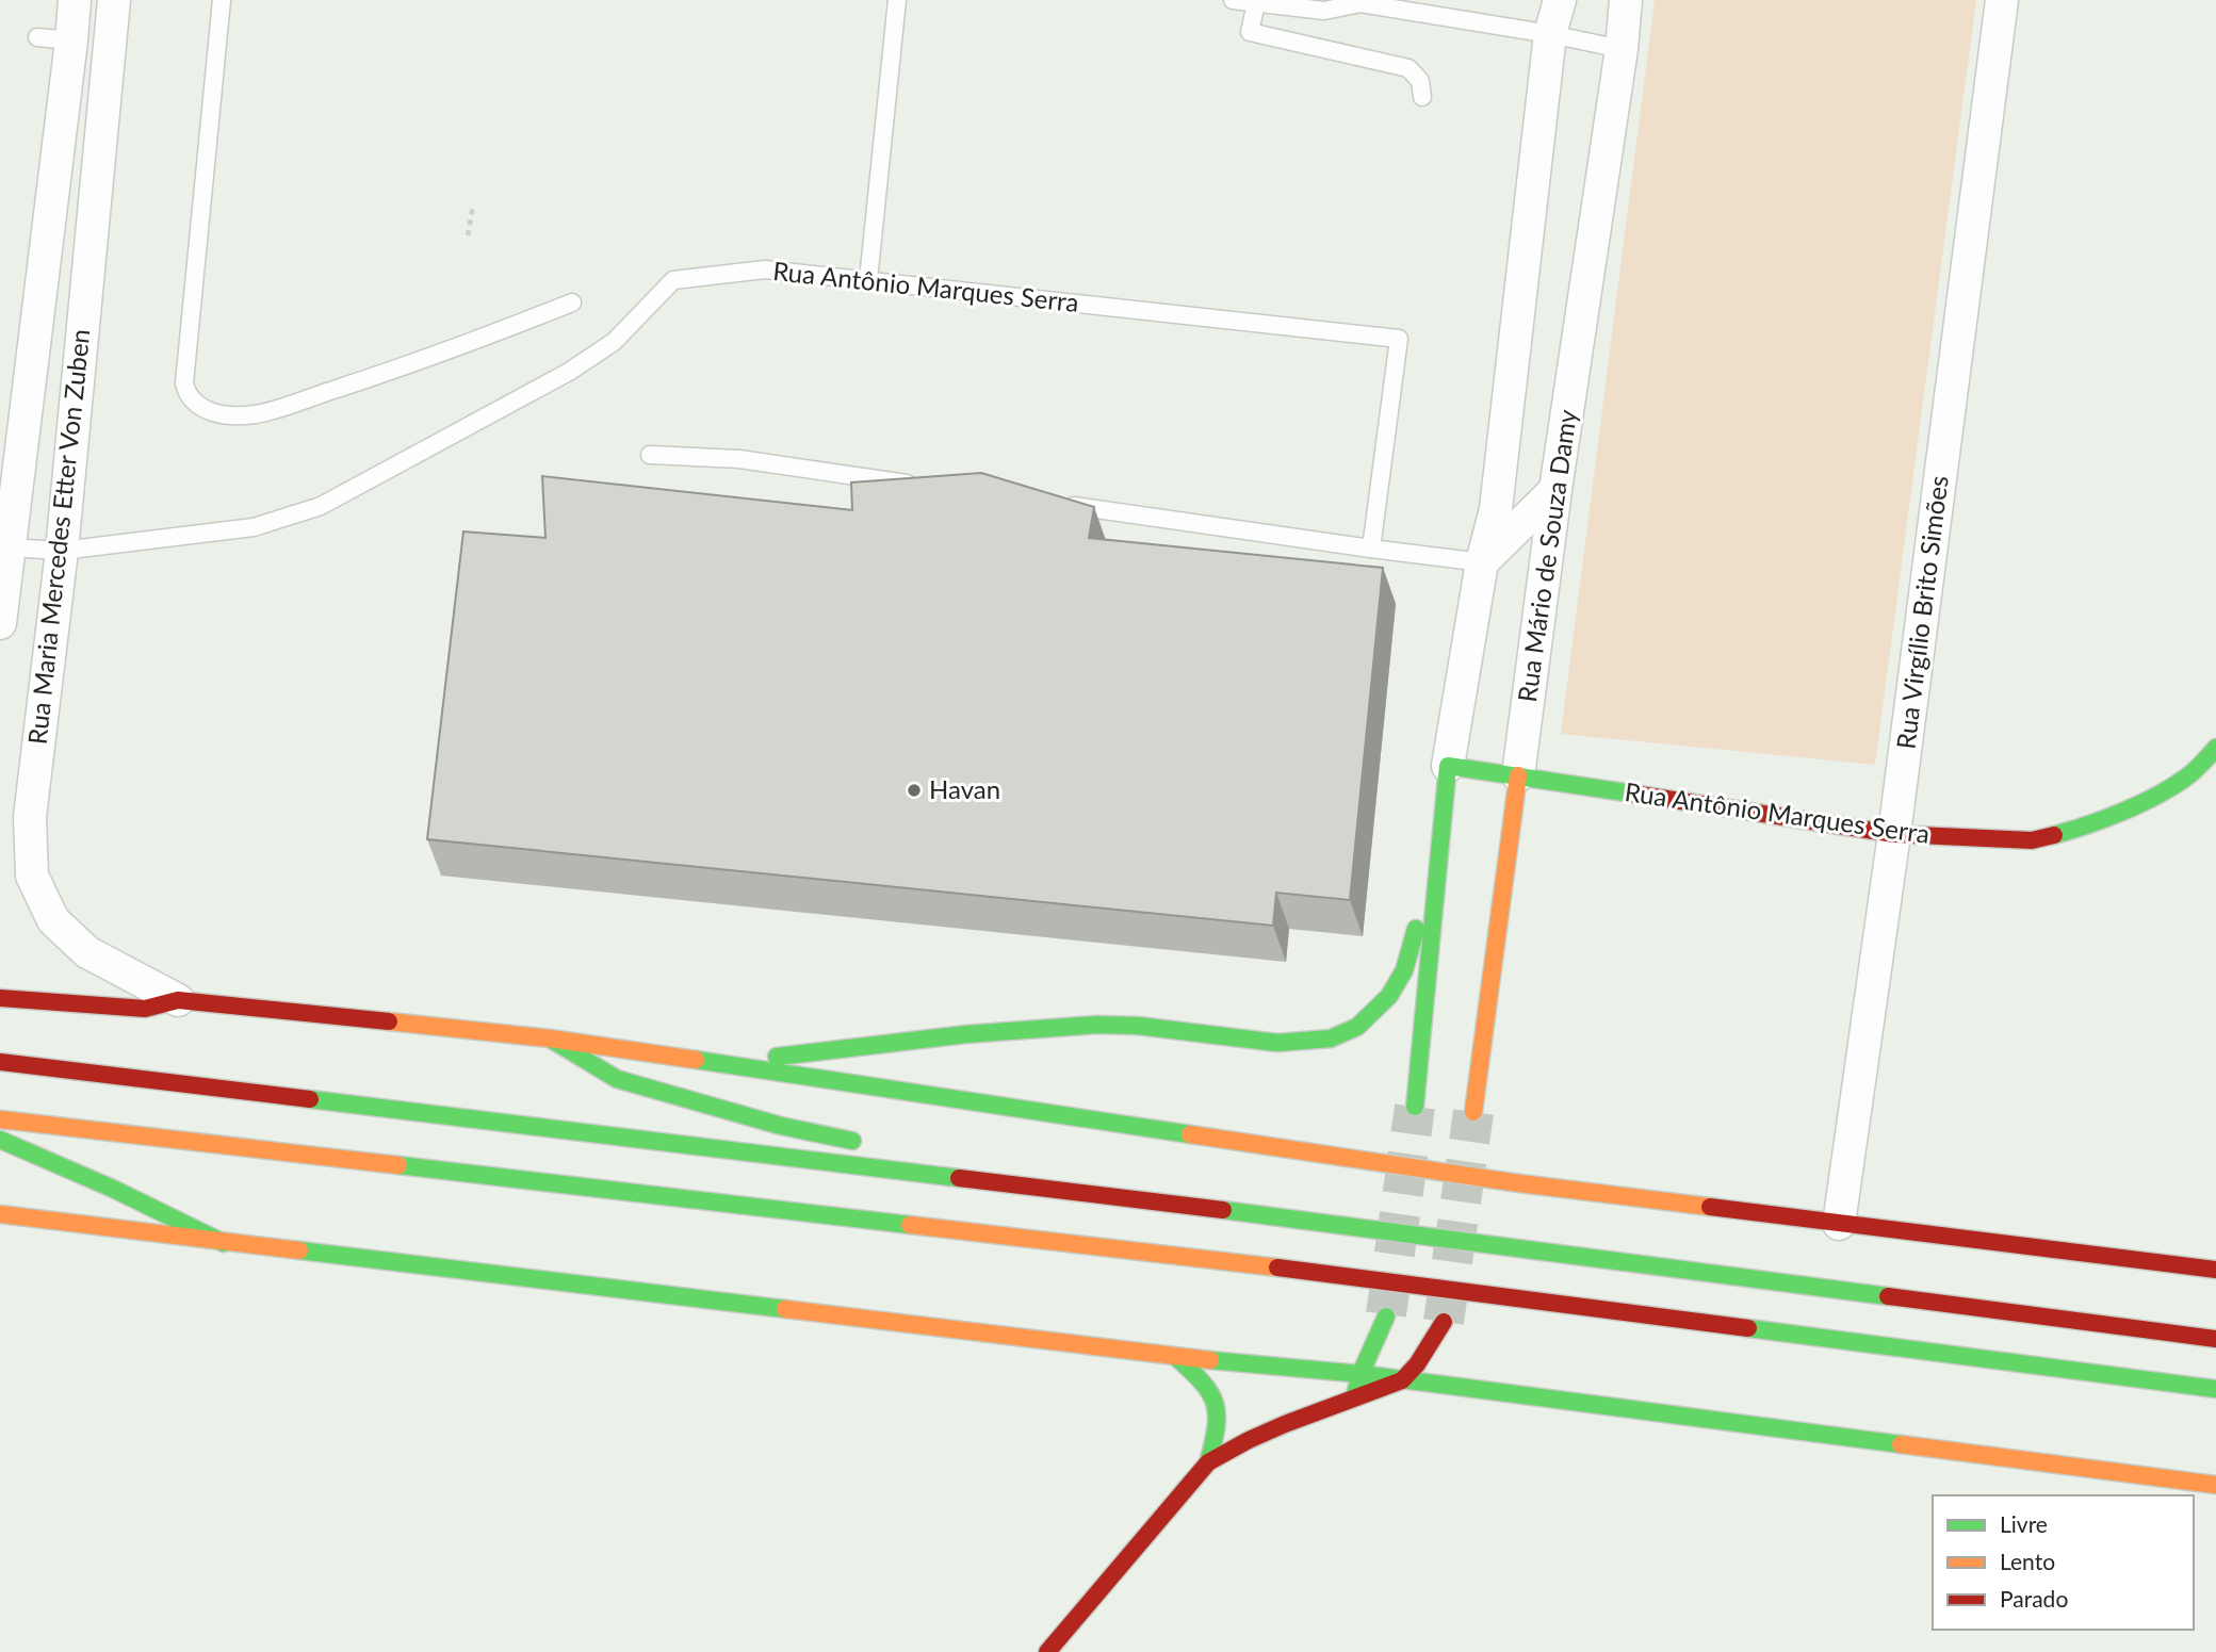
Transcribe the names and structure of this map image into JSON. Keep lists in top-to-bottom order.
{
  "streets": {
    "main road": ["Rua Antônio Marques Serra", "Rua Mário de Souza Damy"],
    "street": ["Rua Maria Mercedes Etter Von Zuben", "Rua Virgílio Brito Simões"]
  },
  "crossings": [
    ["Rua Antônio Marques Serra", "Rua Maria Mercedes Etter Von Zuben"],
    ["Rua Antônio Marques Serra", "Rua Mário de Souza Damy"],
    ["Rua Antônio Marques Serra", "Rua Virgílio Brito Simões"]
  ],
  "places": ["Havan"],
  "legend": ["Livre", "Lento", "Parado"]
}
